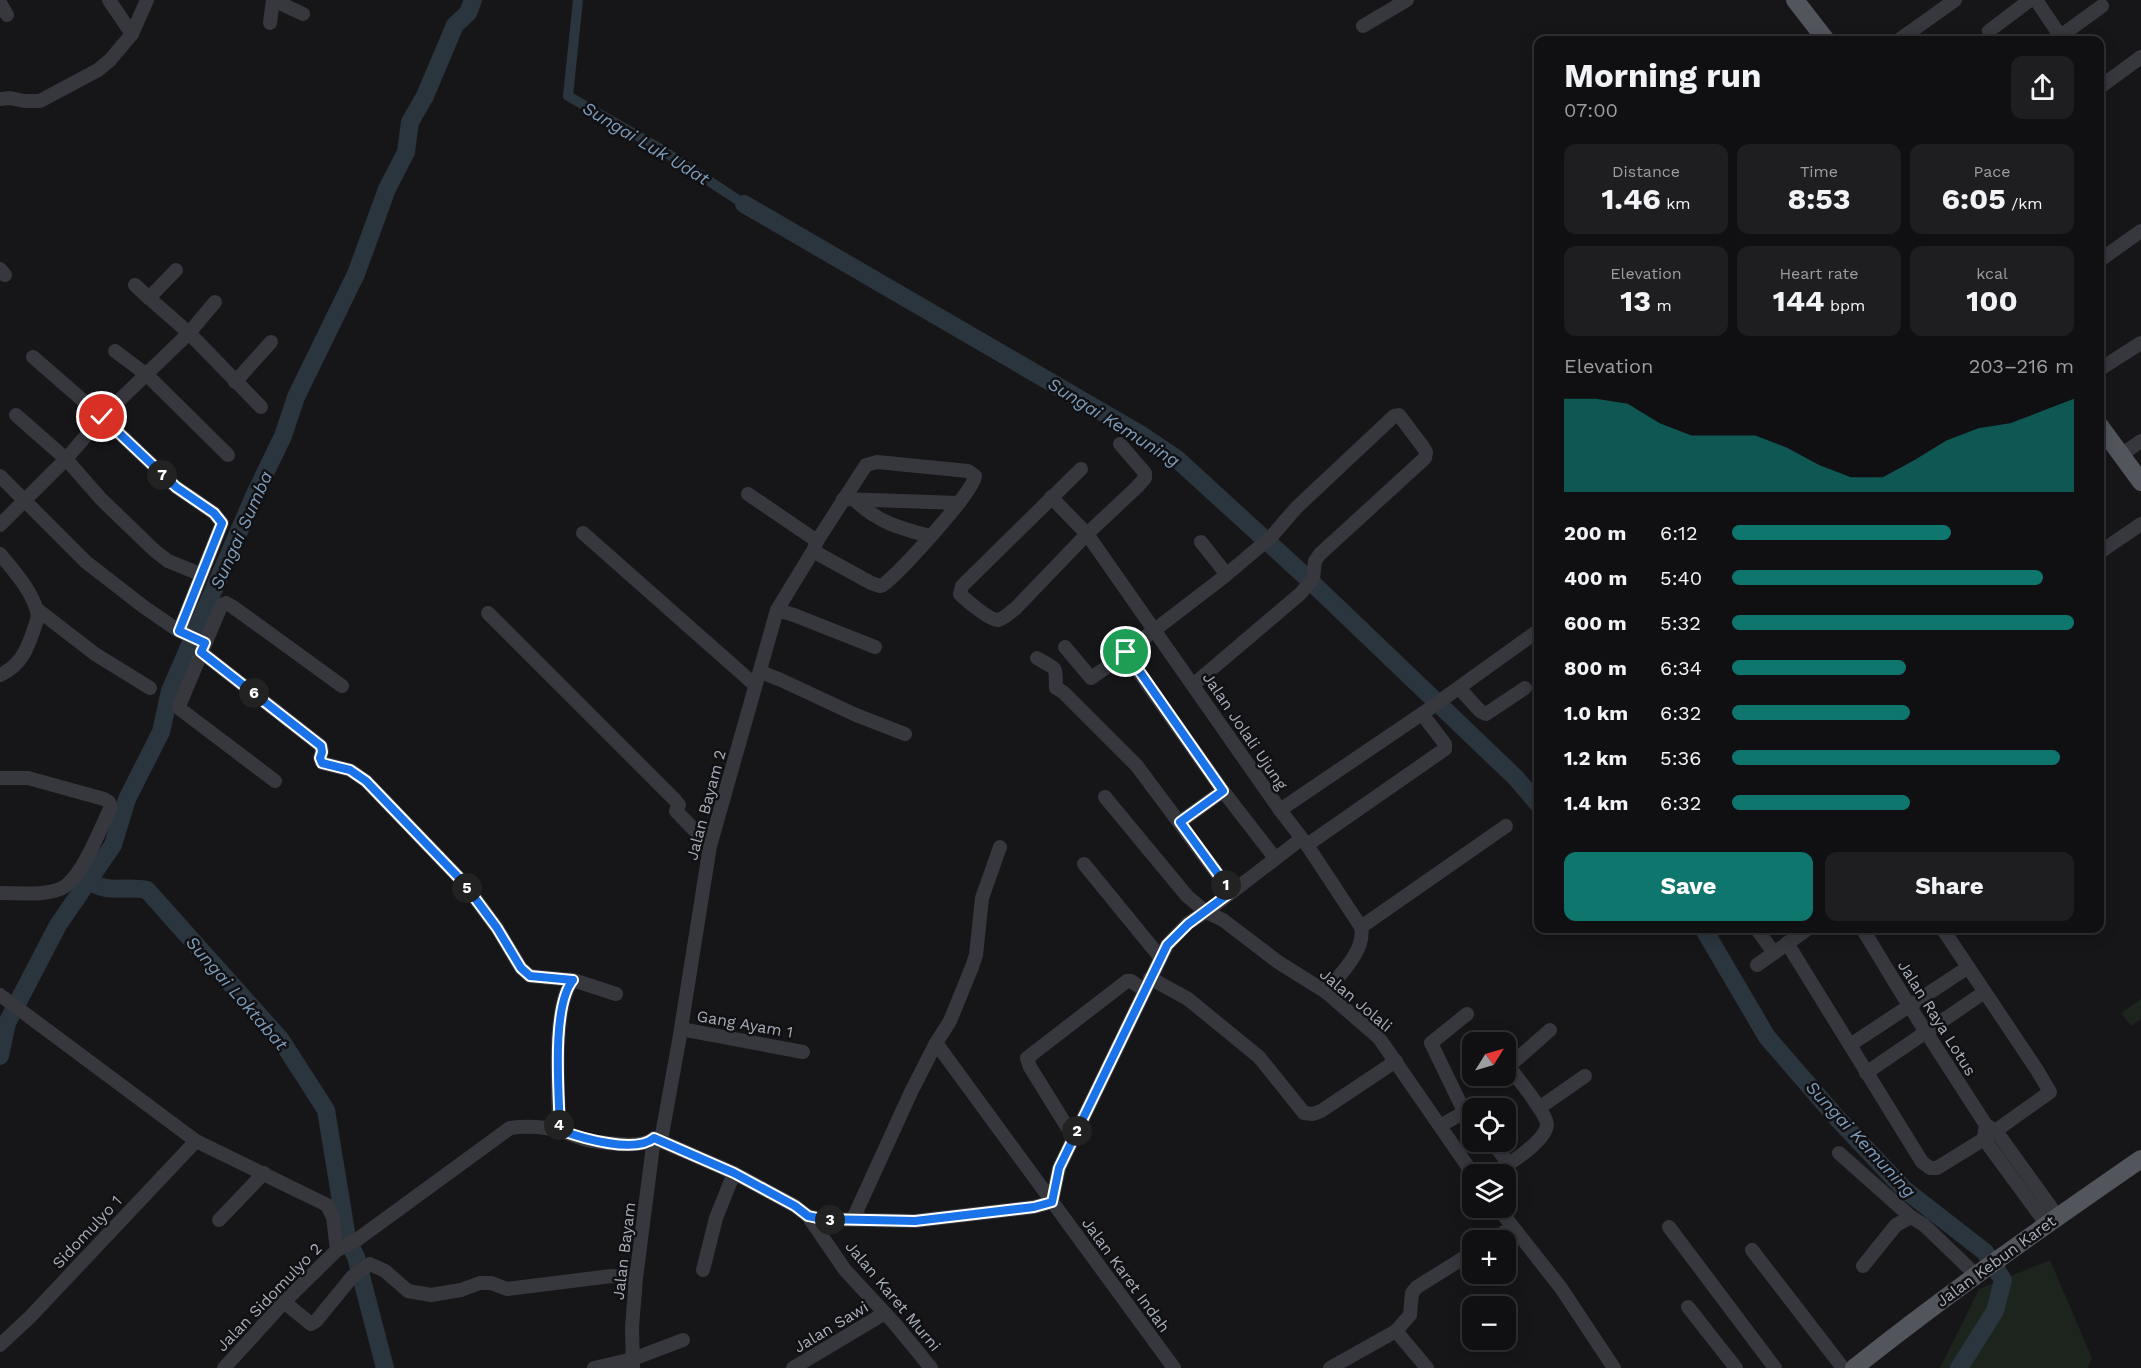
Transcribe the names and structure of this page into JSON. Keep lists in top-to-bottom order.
{
  "streets": {
    "main road": ["Jalan Kebun Karet"],
    "street": [
      "Jalan Jolali Ujung",
      "Jalan Bayam 2",
      "Jalan Jolali",
      "Jalan Raya Lotus",
      "Gang Ayam 1",
      "Sidomulyo 1",
      "Jalan Bayam",
      "Jalan Karet Indah",
      "Jalan Karet Murni",
      "Jalan Sidomulyo 2",
      "Jalan Sawi"
    ]
  },
  "crossings": [
    ["Jalan Bayam 2", "Gang Ayam 1"],
    ["Jalan Bayam 2", "Jalan Bayam"],
    ["Jalan Bayam 2", "Jalan Sidomulyo 2"],
    ["Jalan Raya Lotus", "Jalan Kebun Karet"],
    ["Jalan Bayam", "Jalan Sidomulyo 2"],
    ["Jalan Karet Murni", "Jalan Sawi"]
  ],
  "water": [
    "Sungai Luk Udat",
    "Sungai Kemuning",
    "Sungai Sumba",
    "Sungai Loktabat"
  ],
  "north": "top right",
  "page": {
    "heading": ["Morning run", "07:00"],
    "stats": [
      ["Distance", "1.46 km"],
      ["Time", "8:53"],
      ["Pace", "6:05 /km"],
      ["Elevation", "13 m"],
      ["Heart rate", "144 bpm"],
      ["kcal", "100"]
    ],
    "chart": ["Elevation", "203–216 m"],
    "pins": [
      "7",
      "6",
      "1",
      "5",
      "4",
      "2",
      "3"
    ],
    "list": [
      {
        "name": "200 m",
        "note": "6:12"
      },
      {
        "name": "400 m",
        "note": "5:40"
      },
      {
        "name": "600 m",
        "note": "5:32"
      },
      {
        "name": "800 m",
        "note": "6:34"
      },
      {
        "name": "1.0 km",
        "note": "6:32"
      },
      {
        "name": "1.2 km",
        "note": "5:36"
      },
      {
        "name": "1.4 km",
        "note": "6:32"
      }
    ],
    "buttons": ["Save", "Share"],
    "map_buttons": ["+", "−"]
  }
}
